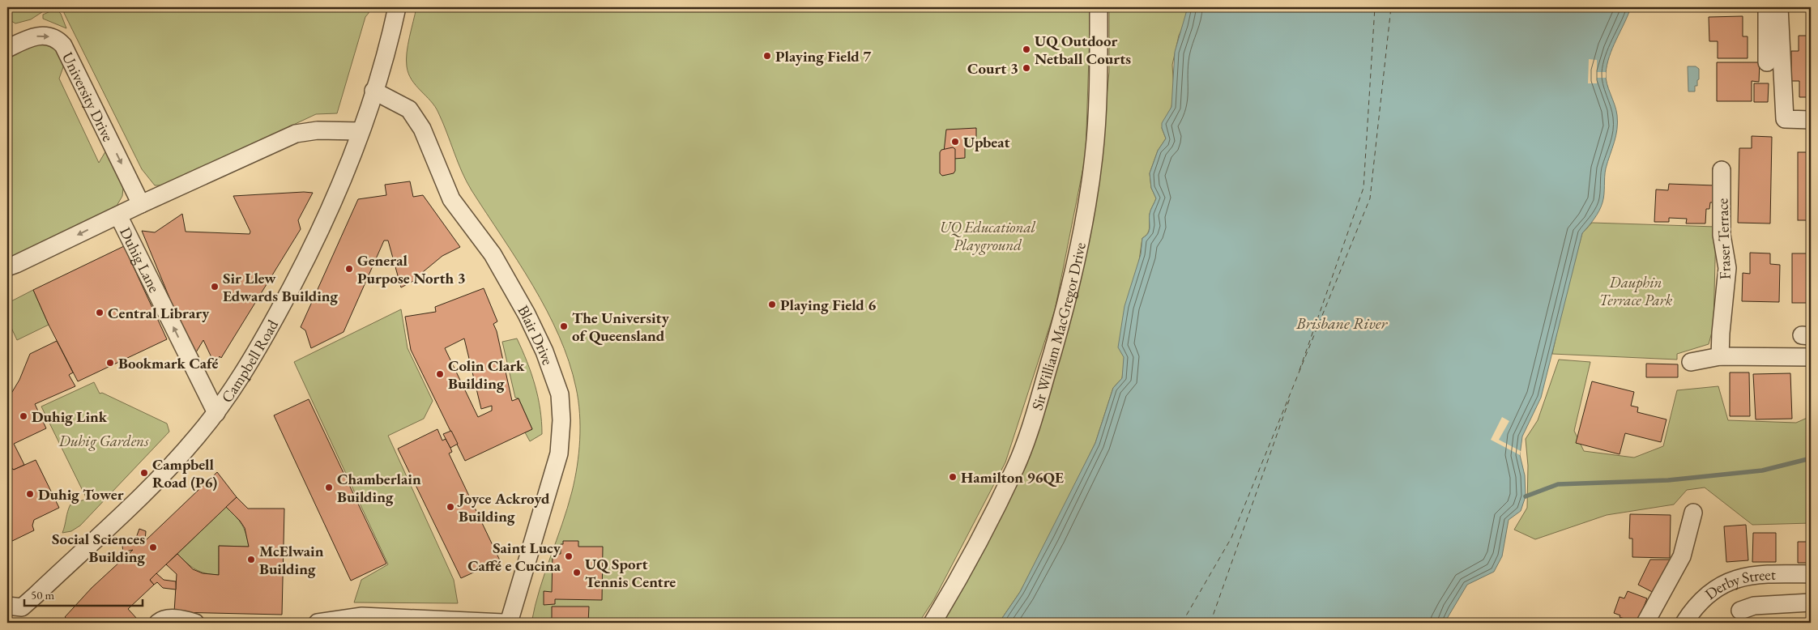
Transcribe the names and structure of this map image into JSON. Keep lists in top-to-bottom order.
{
  "streets": {
    "street": [
      "University Drive",
      "Fraser Terrace",
      "Duhig Lane",
      "Sir William MacGregor Drive",
      "Blair Drive",
      "Campbell Road",
      "Derby Street"
    ]
  },
  "crossings": [
    ["Duhig Lane", "Campbell Road"],
    ["Blair Drive", "Campbell Road"]
  ],
  "one_way": ["University Drive", "Duhig Lane"],
  "water": ["Brisbane River"],
  "parks": ["UQ Educational Playground", "Dauphin Terrace Park", "Duhig Gardens"],
  "places": [
    "UQ Outdoor Netball Courts",
    "Playing Field 7",
    "Court 3",
    "Upbeat",
    "General Purpose North 3",
    "Sir Llew Edwards Building",
    "Playing Field 6",
    "Central Library",
    "The University of Queensland",
    "Bookmark Café",
    "Colin Clark Building",
    "Duhig Link",
    "Campbell Road (P6)",
    "Hamilton 96QE",
    "Chamberlain Building",
    "Duhig Tower",
    "Joyce Ackroyd Building",
    "Social Sciences Building",
    "Saint Lucy Caffé e Cucina",
    "McElwain Building",
    "UQ Sport Tennis Centre"
  ],
  "scale_bar": "50 m"
}
